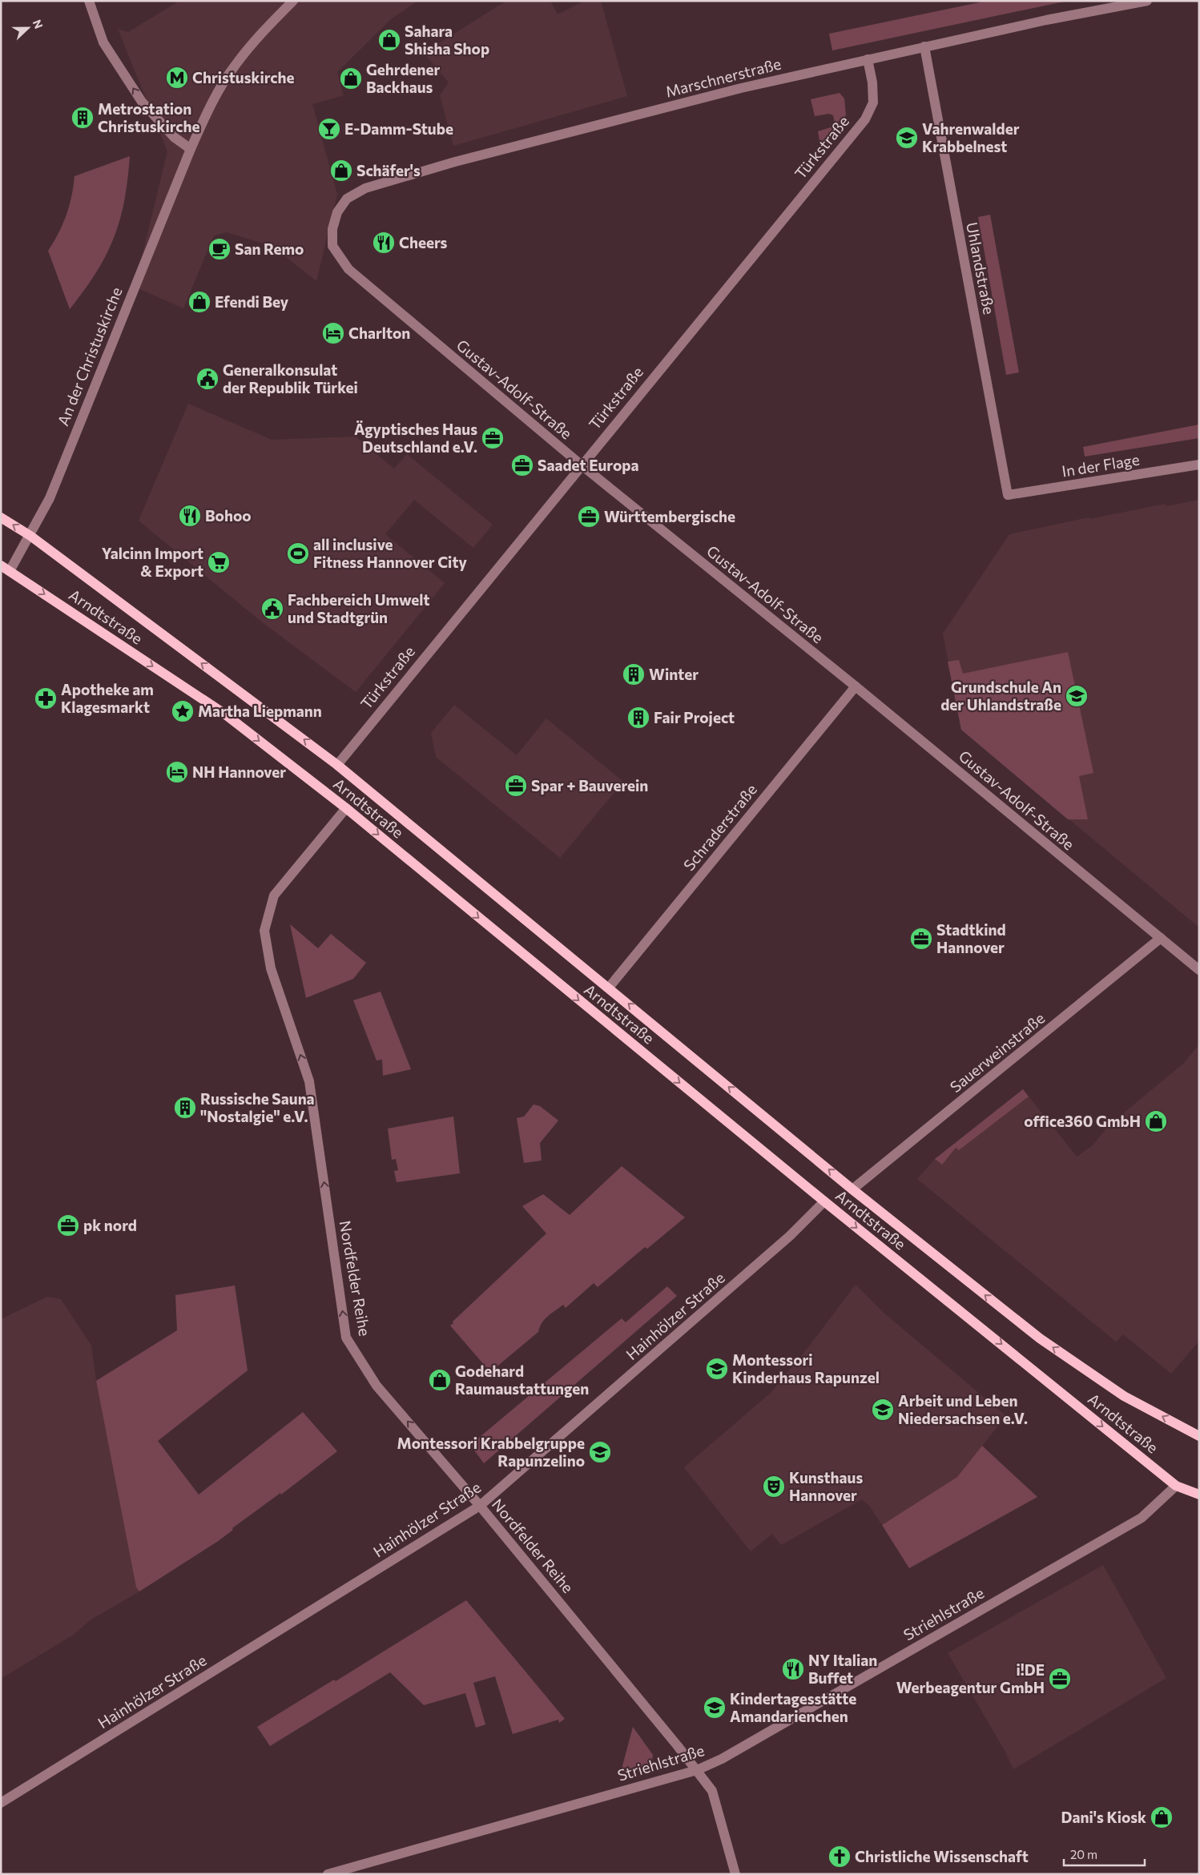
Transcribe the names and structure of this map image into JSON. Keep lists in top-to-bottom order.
{
  "streets": {
    "main road": ["Arndtstraße"],
    "street": [
      "Marschnerstraße",
      "Türkstraße",
      "Uhlandstraße",
      "An der Christuskirche",
      "Gustav-Adolf-Straße",
      "In der Flage",
      "Schraderstraße",
      "Sauerweinstraße",
      "Nordfelder Reihe",
      "Hainhölzer Straße",
      "Striehlstraße"
    ]
  },
  "crossings": [
    ["Marschnerstraße", "Türkstraße"],
    ["Marschnerstraße", "Uhlandstraße"],
    ["Marschnerstraße", "Gustav-Adolf-Straße"],
    ["Türkstraße", "Gustav-Adolf-Straße"],
    ["Türkstraße", "Arndtstraße"],
    ["Uhlandstraße", "In der Flage"],
    ["An der Christuskirche", "Arndtstraße"],
    ["Gustav-Adolf-Straße", "Schraderstraße"],
    ["Gustav-Adolf-Straße", "Sauerweinstraße"],
    ["Arndtstraße", "Schraderstraße"],
    ["Arndtstraße", "Sauerweinstraße"],
    ["Arndtstraße", "Nordfelder Reihe"],
    ["Arndtstraße", "Hainhölzer Straße"],
    ["Arndtstraße", "Striehlstraße"],
    ["Nordfelder Reihe", "Hainhölzer Straße"],
    ["Nordfelder Reihe", "Striehlstraße"]
  ],
  "one_way": ["Nordfelder Reihe"],
  "places": {
    "shop": [
      "Sahara Shisha Shop",
      "Gehrdener Backhaus",
      "Schäfer's",
      "Efendi Bey",
      "office360 GmbH",
      "Godehard Raumaustattungen",
      "Dani's Kiosk"
    ],
    "metro station": ["Christuskirche"],
    "building": [
      "Metrostation Christuskirche",
      "Winter",
      "Fair Project",
      "Russische Sauna \"Nostalgie\" e.V."
    ],
    "bar": ["E-Damm-Stube"],
    "school or university": [
      "Vahrenwalder Krabbelnest",
      "Grundschule An der Uhlandstraße",
      "Montessori Kinderhaus Rapunzel",
      "Arbeit und Leben Niedersachsen e.V.",
      "Montessori Krabbelgruppe Rapunzelino",
      "Kindertagesstätte Amandarienchen"
    ],
    "restaurant": ["Cheers", "Bohoo", "NY Italian Buffet"],
    "cafe": ["San Remo"],
    "hotel": ["Charlton", "NH Hannover"],
    "public building": ["Generalkonsulat der Republik Türkei", "Fachbereich Umwelt und Stadtgrün"],
    "office": [
      "Ägyptisches Haus Deutschland e.V.",
      "Saadet Europa",
      "Württembergische",
      "Spar + Bauverein",
      "Stadtkind Hannover",
      "pk nord",
      "i!DE Werbeagentur GmbH"
    ],
    "sports": ["all inclusive Fitness Hannover City"],
    "supermarket": ["Yalcinn Import & Export"],
    "pharmacy": ["Apotheke am Klagesmarkt"],
    "place": ["Martha Liepmann"],
    "theatre": ["Kunsthaus Hannover"],
    "church": ["Christliche Wissenschaft"]
  },
  "scale_bar": "20 m",
  "north": "right"
}
